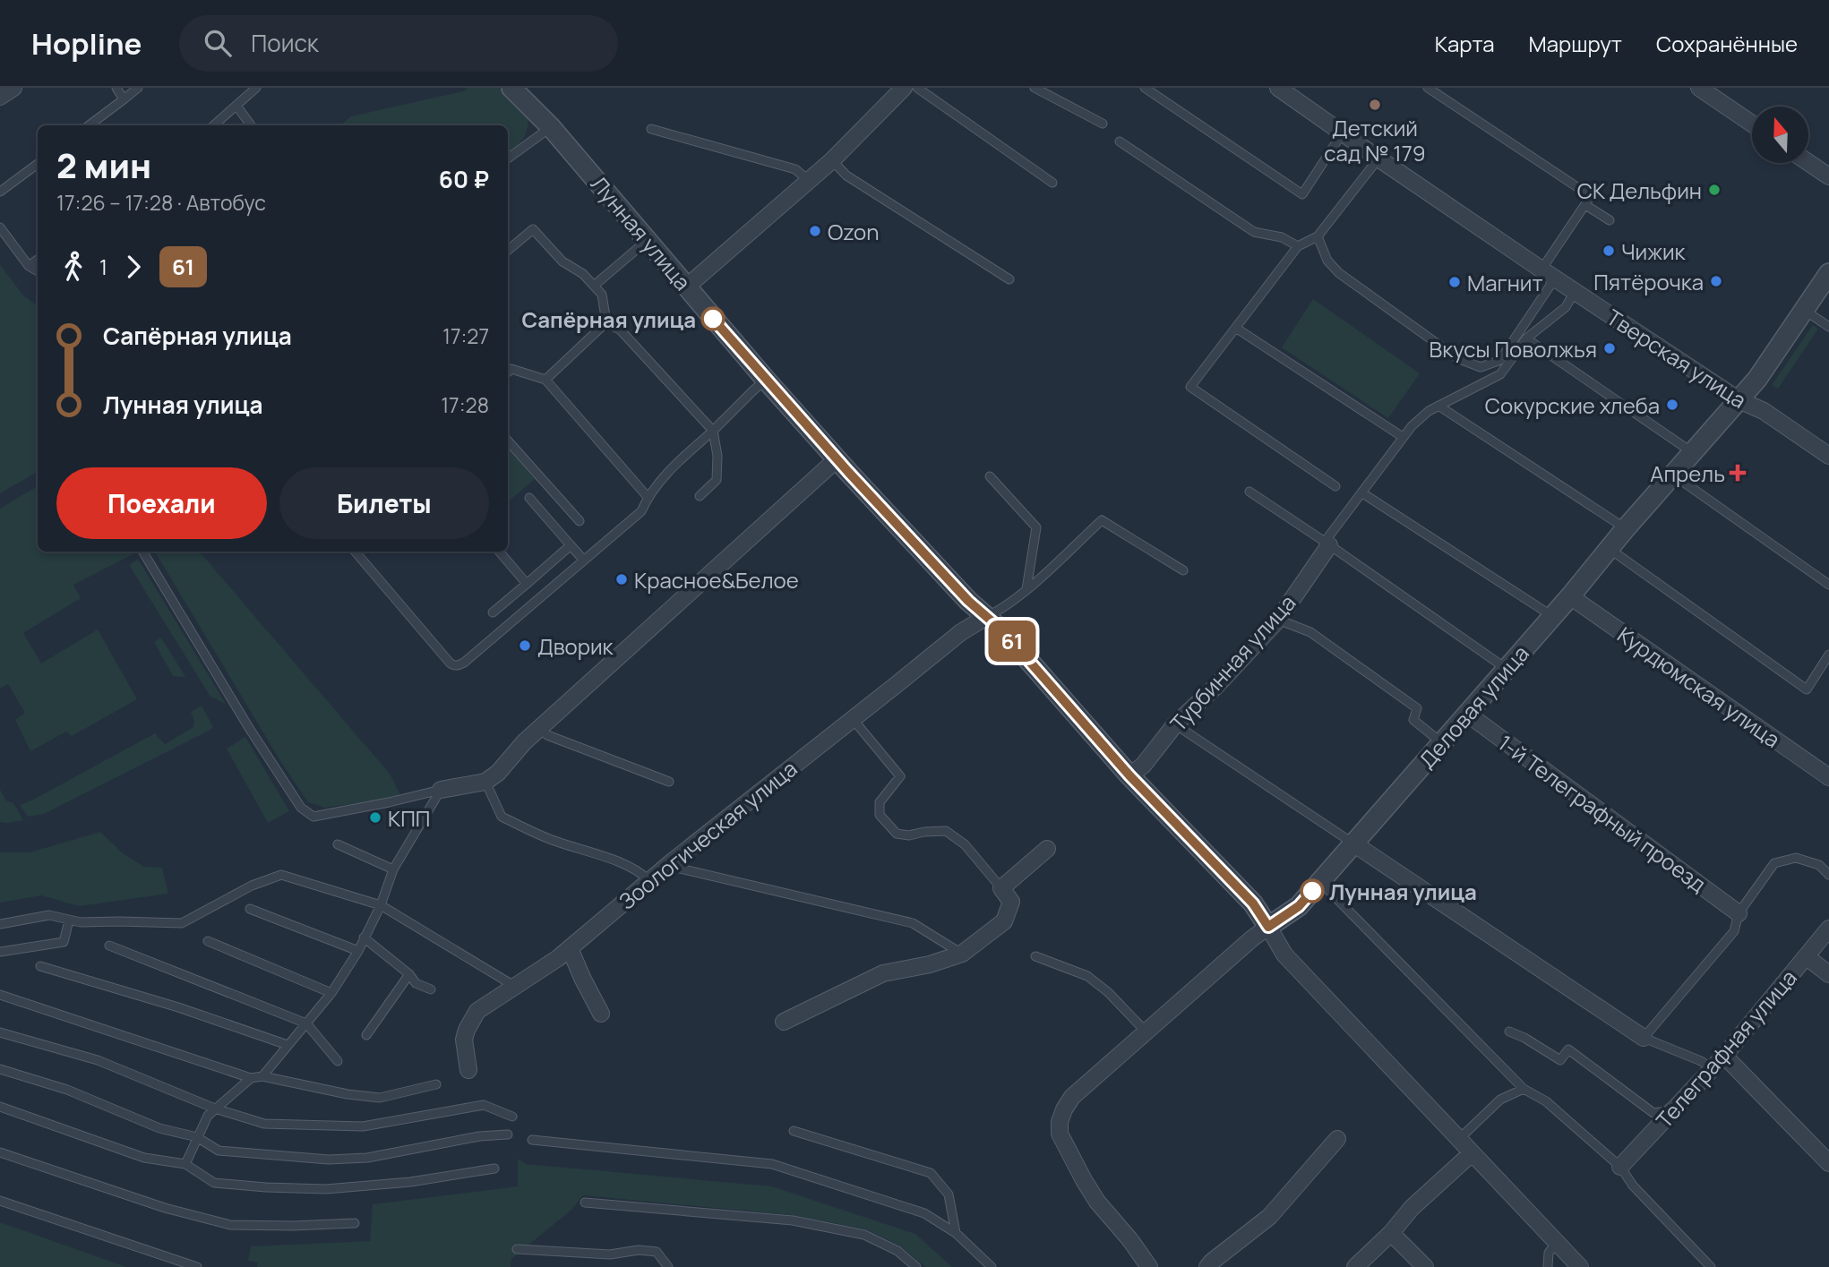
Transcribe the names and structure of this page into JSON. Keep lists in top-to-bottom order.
{
  "streets": {
    "street": [
      "Лунная улица",
      "Тверская улица",
      "Турбинная улица",
      "Курдюмская улица",
      "Деловая улица",
      "1-й Телеграфный проезд",
      "Зоологическая улица",
      "Телеграфная улица"
    ]
  },
  "crossings": [
    ["Лунная улица", "Турбинная улица"],
    ["Лунная улица", "Деловая улица"],
    ["Лунная улица", "Зоологическая улица"],
    ["Тверская улица", "Деловая улица"],
    ["Курдюмская улица", "Деловая улица"],
    ["Деловая улица", "1-й Телеграфный проезд"]
  ],
  "places": {
    "other": [
      "Детский сад № 179",
      "СК Дельфин",
      "Ozon",
      "Чижик",
      "Пятёрочка",
      "Магнит",
      "Сапёрная улица",
      "Вкусы Поволжья",
      "Сокурские хлеба",
      "Красное&Белое",
      "Дворик",
      "КПП",
      "Лунная улица"
    ],
    "health": ["Апрель"]
  },
  "lines": ["bus line 61"],
  "north": "top",
  "page": {
    "header": "Hopline",
    "search": "Поиск",
    "nav": ["Карта", "Маршрут", "Сохранённые"],
    "on_map": "61",
    "heading": ["2 мин", "17:26 – 17:28 · Автобус", "60 ₽"],
    "legs": ["1", "61"],
    "list": [
      {
        "name": "Сапёрная улица",
        "value": "17:27"
      },
      {
        "name": "Лунная улица",
        "value": "17:28"
      }
    ],
    "buttons": ["Поехали", "Билеты"]
  }
}
